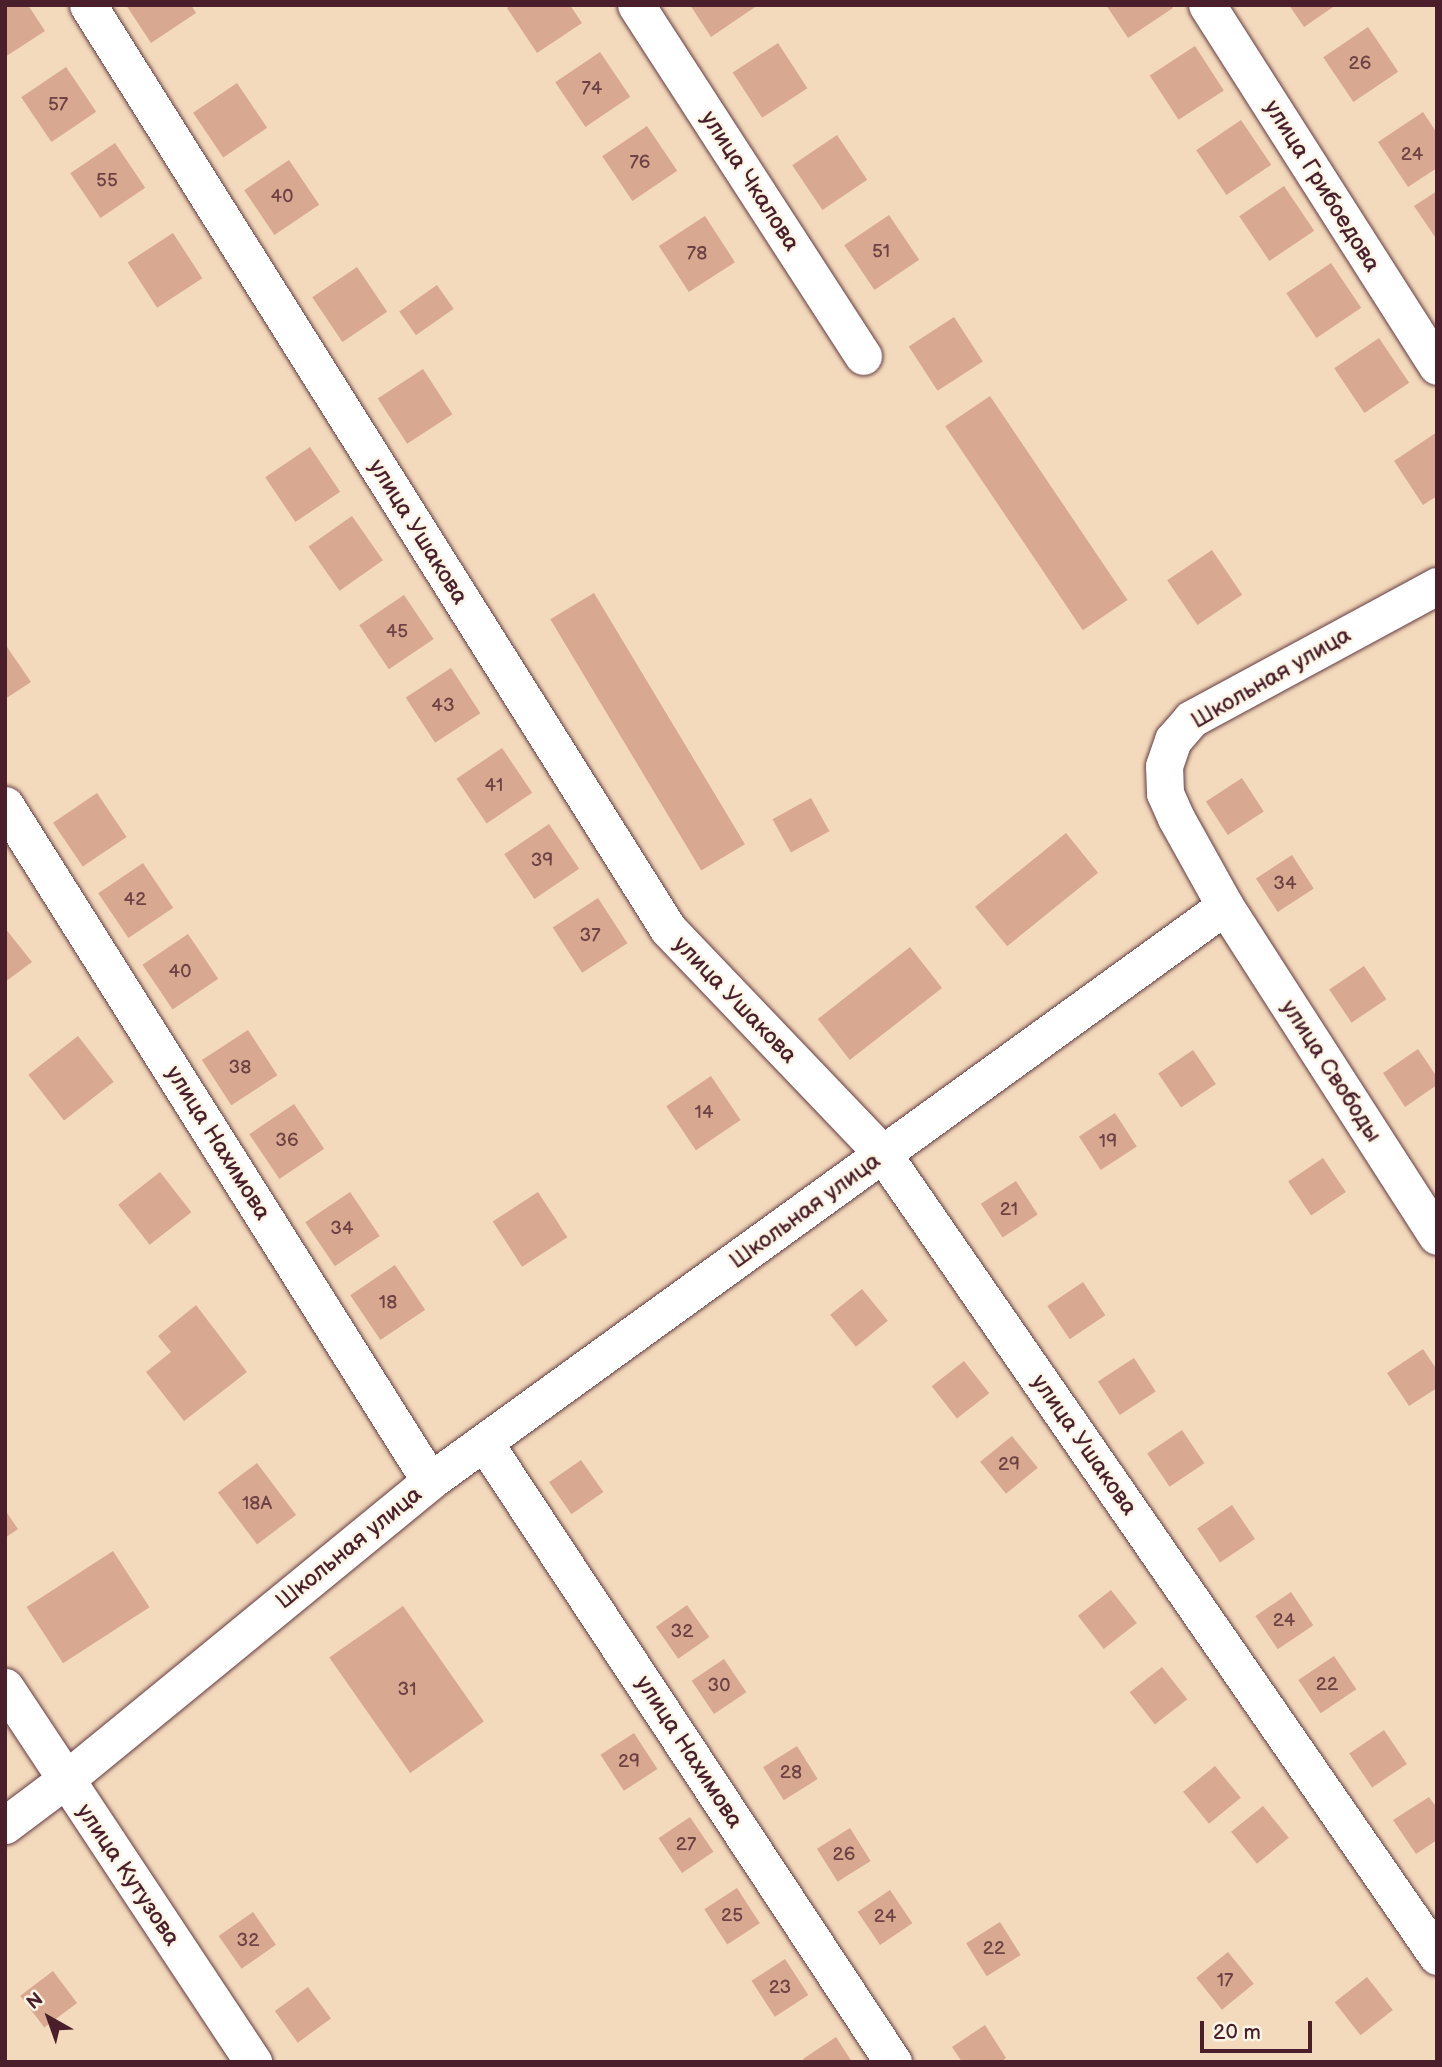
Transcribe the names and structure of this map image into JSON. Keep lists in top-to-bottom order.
{
  "streets": {
    "street": [
      "улица Чкалова",
      "улица Грибоедова",
      "улица Ушакова",
      "Школьная улица",
      "улица Свободы",
      "улица Нахимова",
      "улица Кутузова"
    ]
  },
  "crossings": [
    ["улица Ушакова", "Школьная улица"],
    ["Школьная улица", "улица Свободы"],
    ["Школьная улица", "улица Нахимова"],
    ["Школьная улица", "улица Кутузова"]
  ],
  "house_numbers": [
    "26",
    "74",
    "57",
    "24",
    "76",
    "55",
    "40",
    "51",
    "78",
    "45",
    "43",
    "41",
    "39",
    "34",
    "42",
    "37",
    "40",
    "38",
    "14",
    "36",
    "19",
    "21",
    "34",
    "18",
    "29",
    "18A",
    "24",
    "32",
    "22",
    "30",
    "31",
    "29",
    "28",
    "27",
    "26",
    "25",
    "24",
    "32",
    "22",
    "17",
    "23"
  ],
  "scale_bar": "20 m",
  "north": "top left"
}
